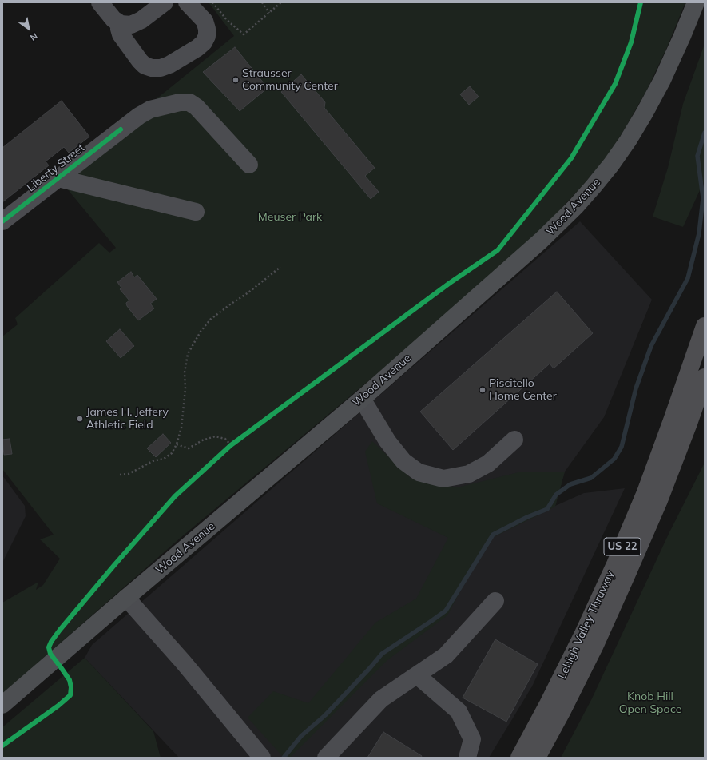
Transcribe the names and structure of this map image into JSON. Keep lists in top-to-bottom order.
{
  "streets": {
    "highway": ["US 22", "Lehigh Valley Thruway"],
    "main road": ["Wood Avenue"],
    "street": ["Liberty Street"]
  },
  "parks": ["Meuser Park", "Knob Hill Open Space"],
  "places": ["Strausser Community Center", "Piscitello Home Center", "James H. Jeffery Athletic Field"],
  "north": "bottom right"
}
